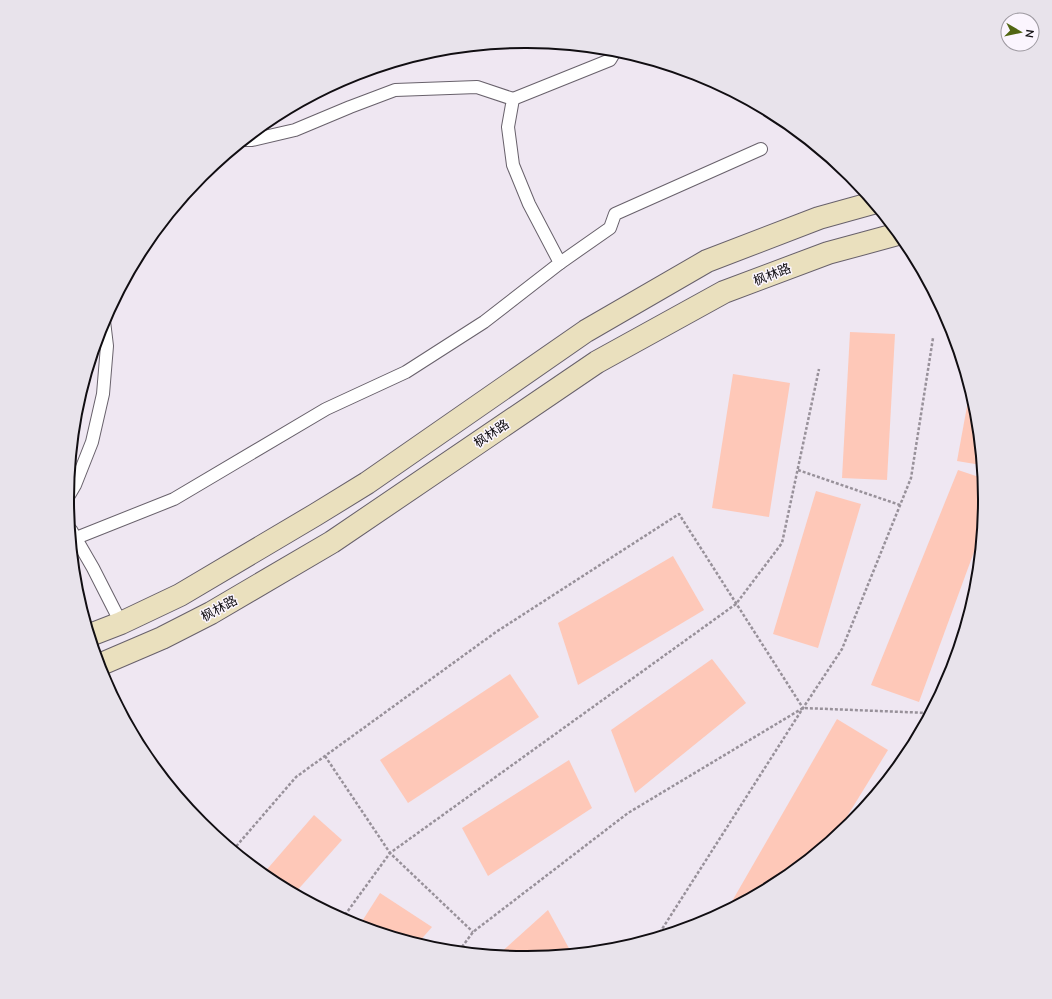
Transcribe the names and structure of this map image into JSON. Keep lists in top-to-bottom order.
{
  "streets": {
    "main road": ["枫林路"]
  },
  "north": "right"
}
